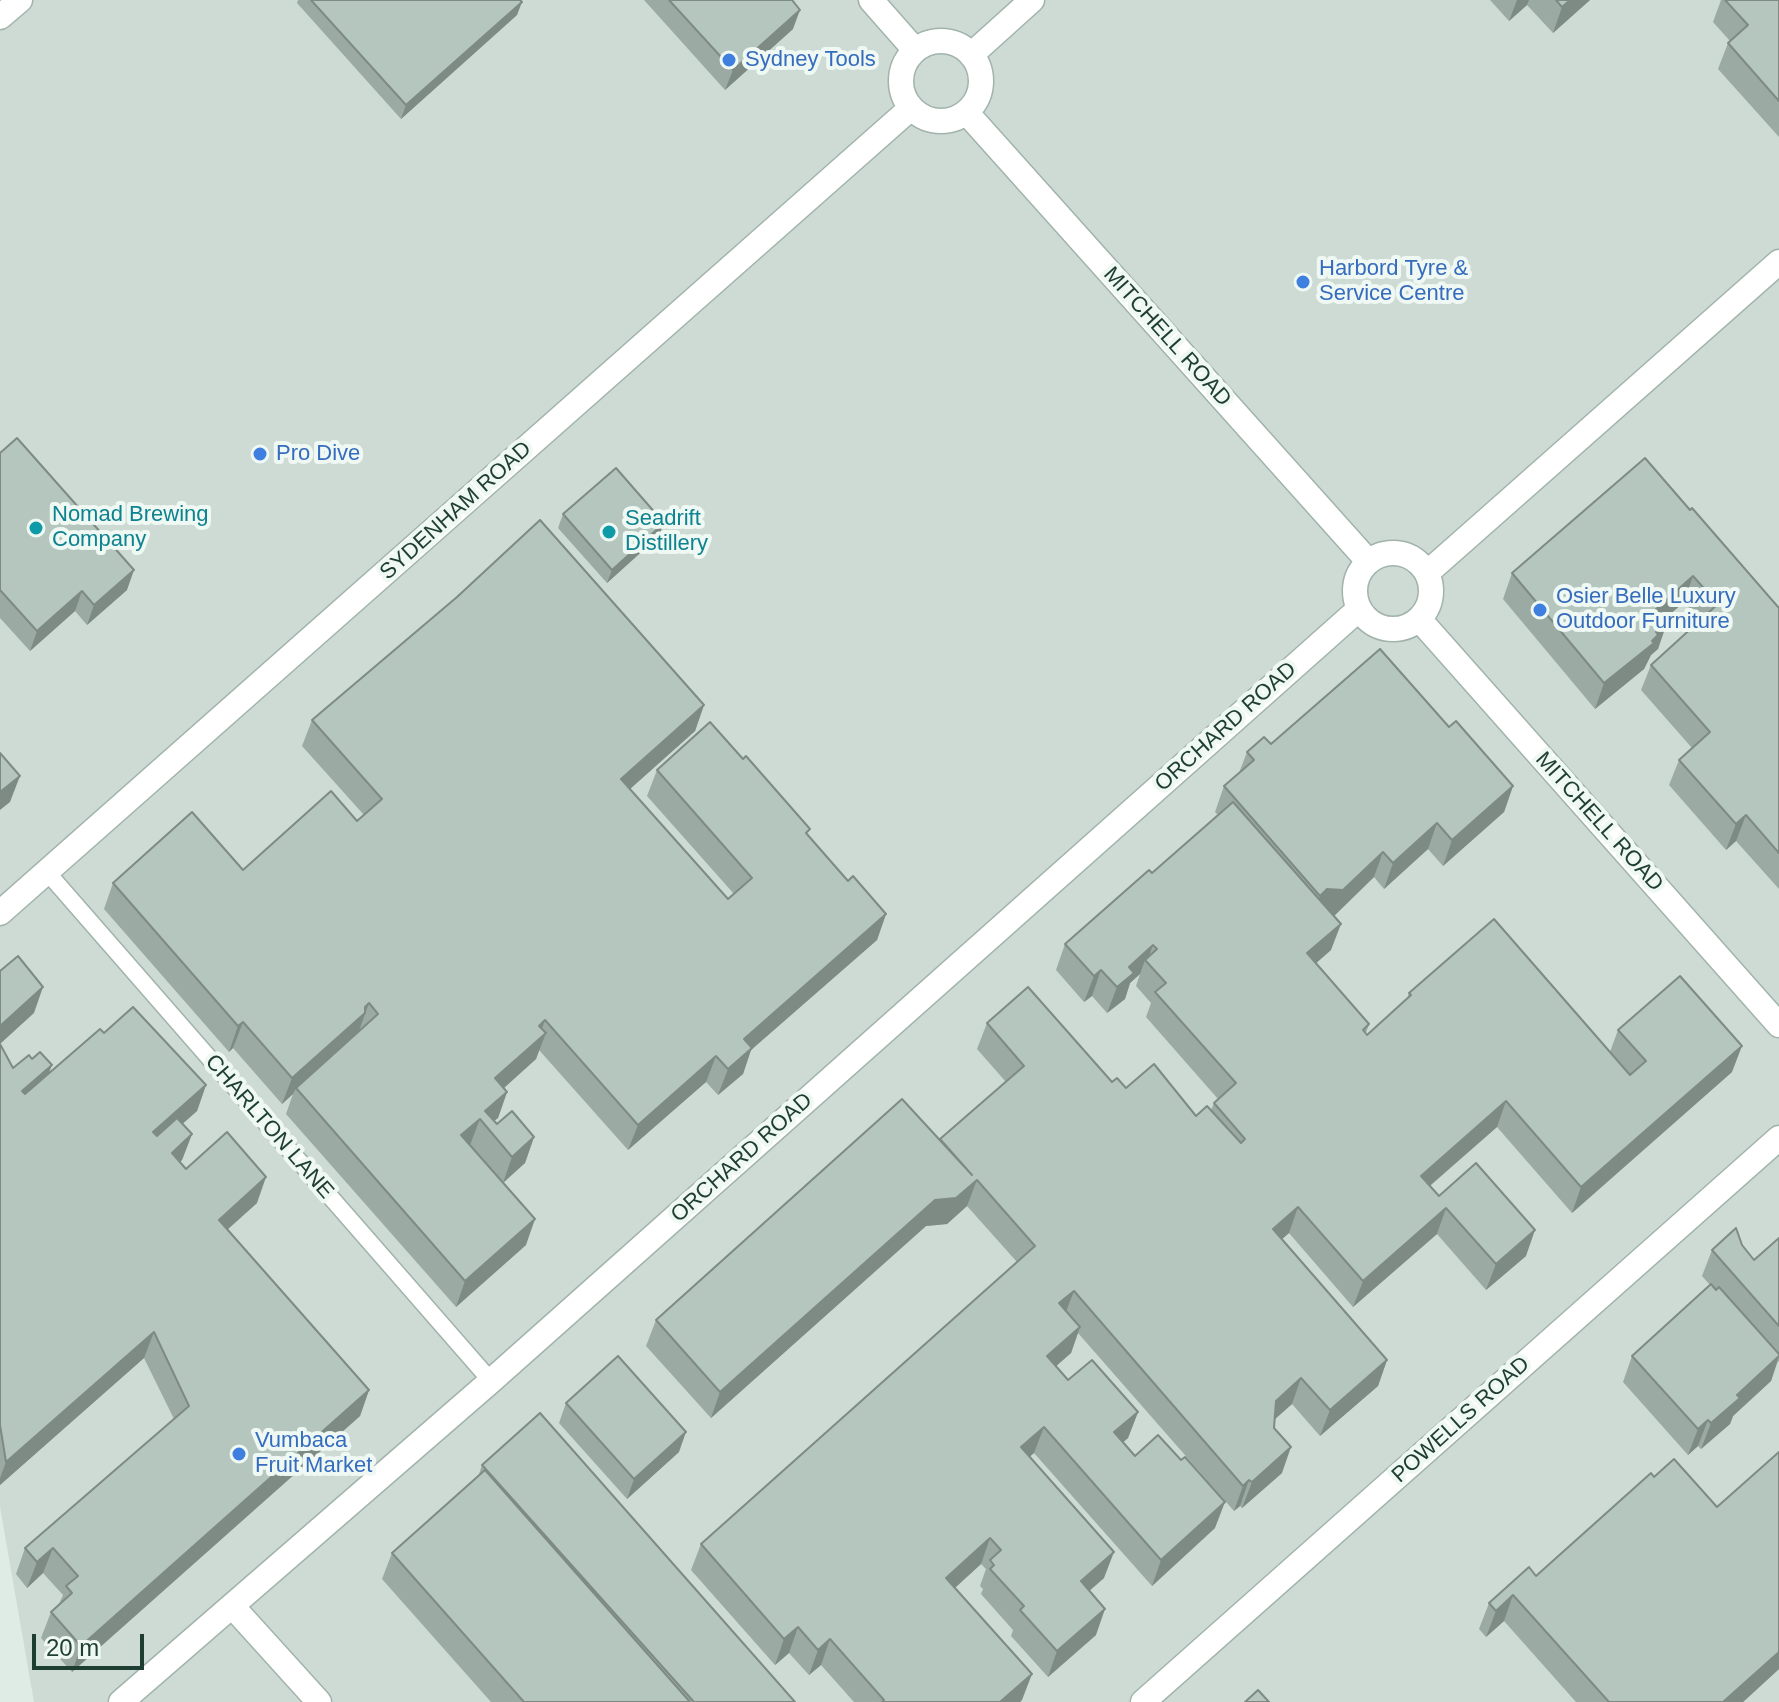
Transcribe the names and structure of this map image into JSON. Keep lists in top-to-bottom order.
{
  "streets": {
    "street": [
      "MITCHELL ROAD",
      "SYDENHAM ROAD",
      "ORCHARD ROAD",
      "POWELLS ROAD"
    ],
    "lane": ["CHARLTON LANE"]
  },
  "crossings": [
    ["MITCHELL ROAD", "SYDENHAM ROAD"],
    ["MITCHELL ROAD", "ORCHARD ROAD"],
    ["SYDENHAM ROAD", "CHARLTON LANE"],
    ["ORCHARD ROAD", "CHARLTON LANE"]
  ],
  "places": [
    "Sydney Tools",
    "Harbord Tyre & Service Centre",
    "Pro Dive",
    "Nomad Brewing Company",
    "Seadrift Distillery",
    "Osier Belle Luxury Outdoor Furniture",
    "Vumbaca Fruit Market"
  ],
  "scale_bar": "20 m"
}
